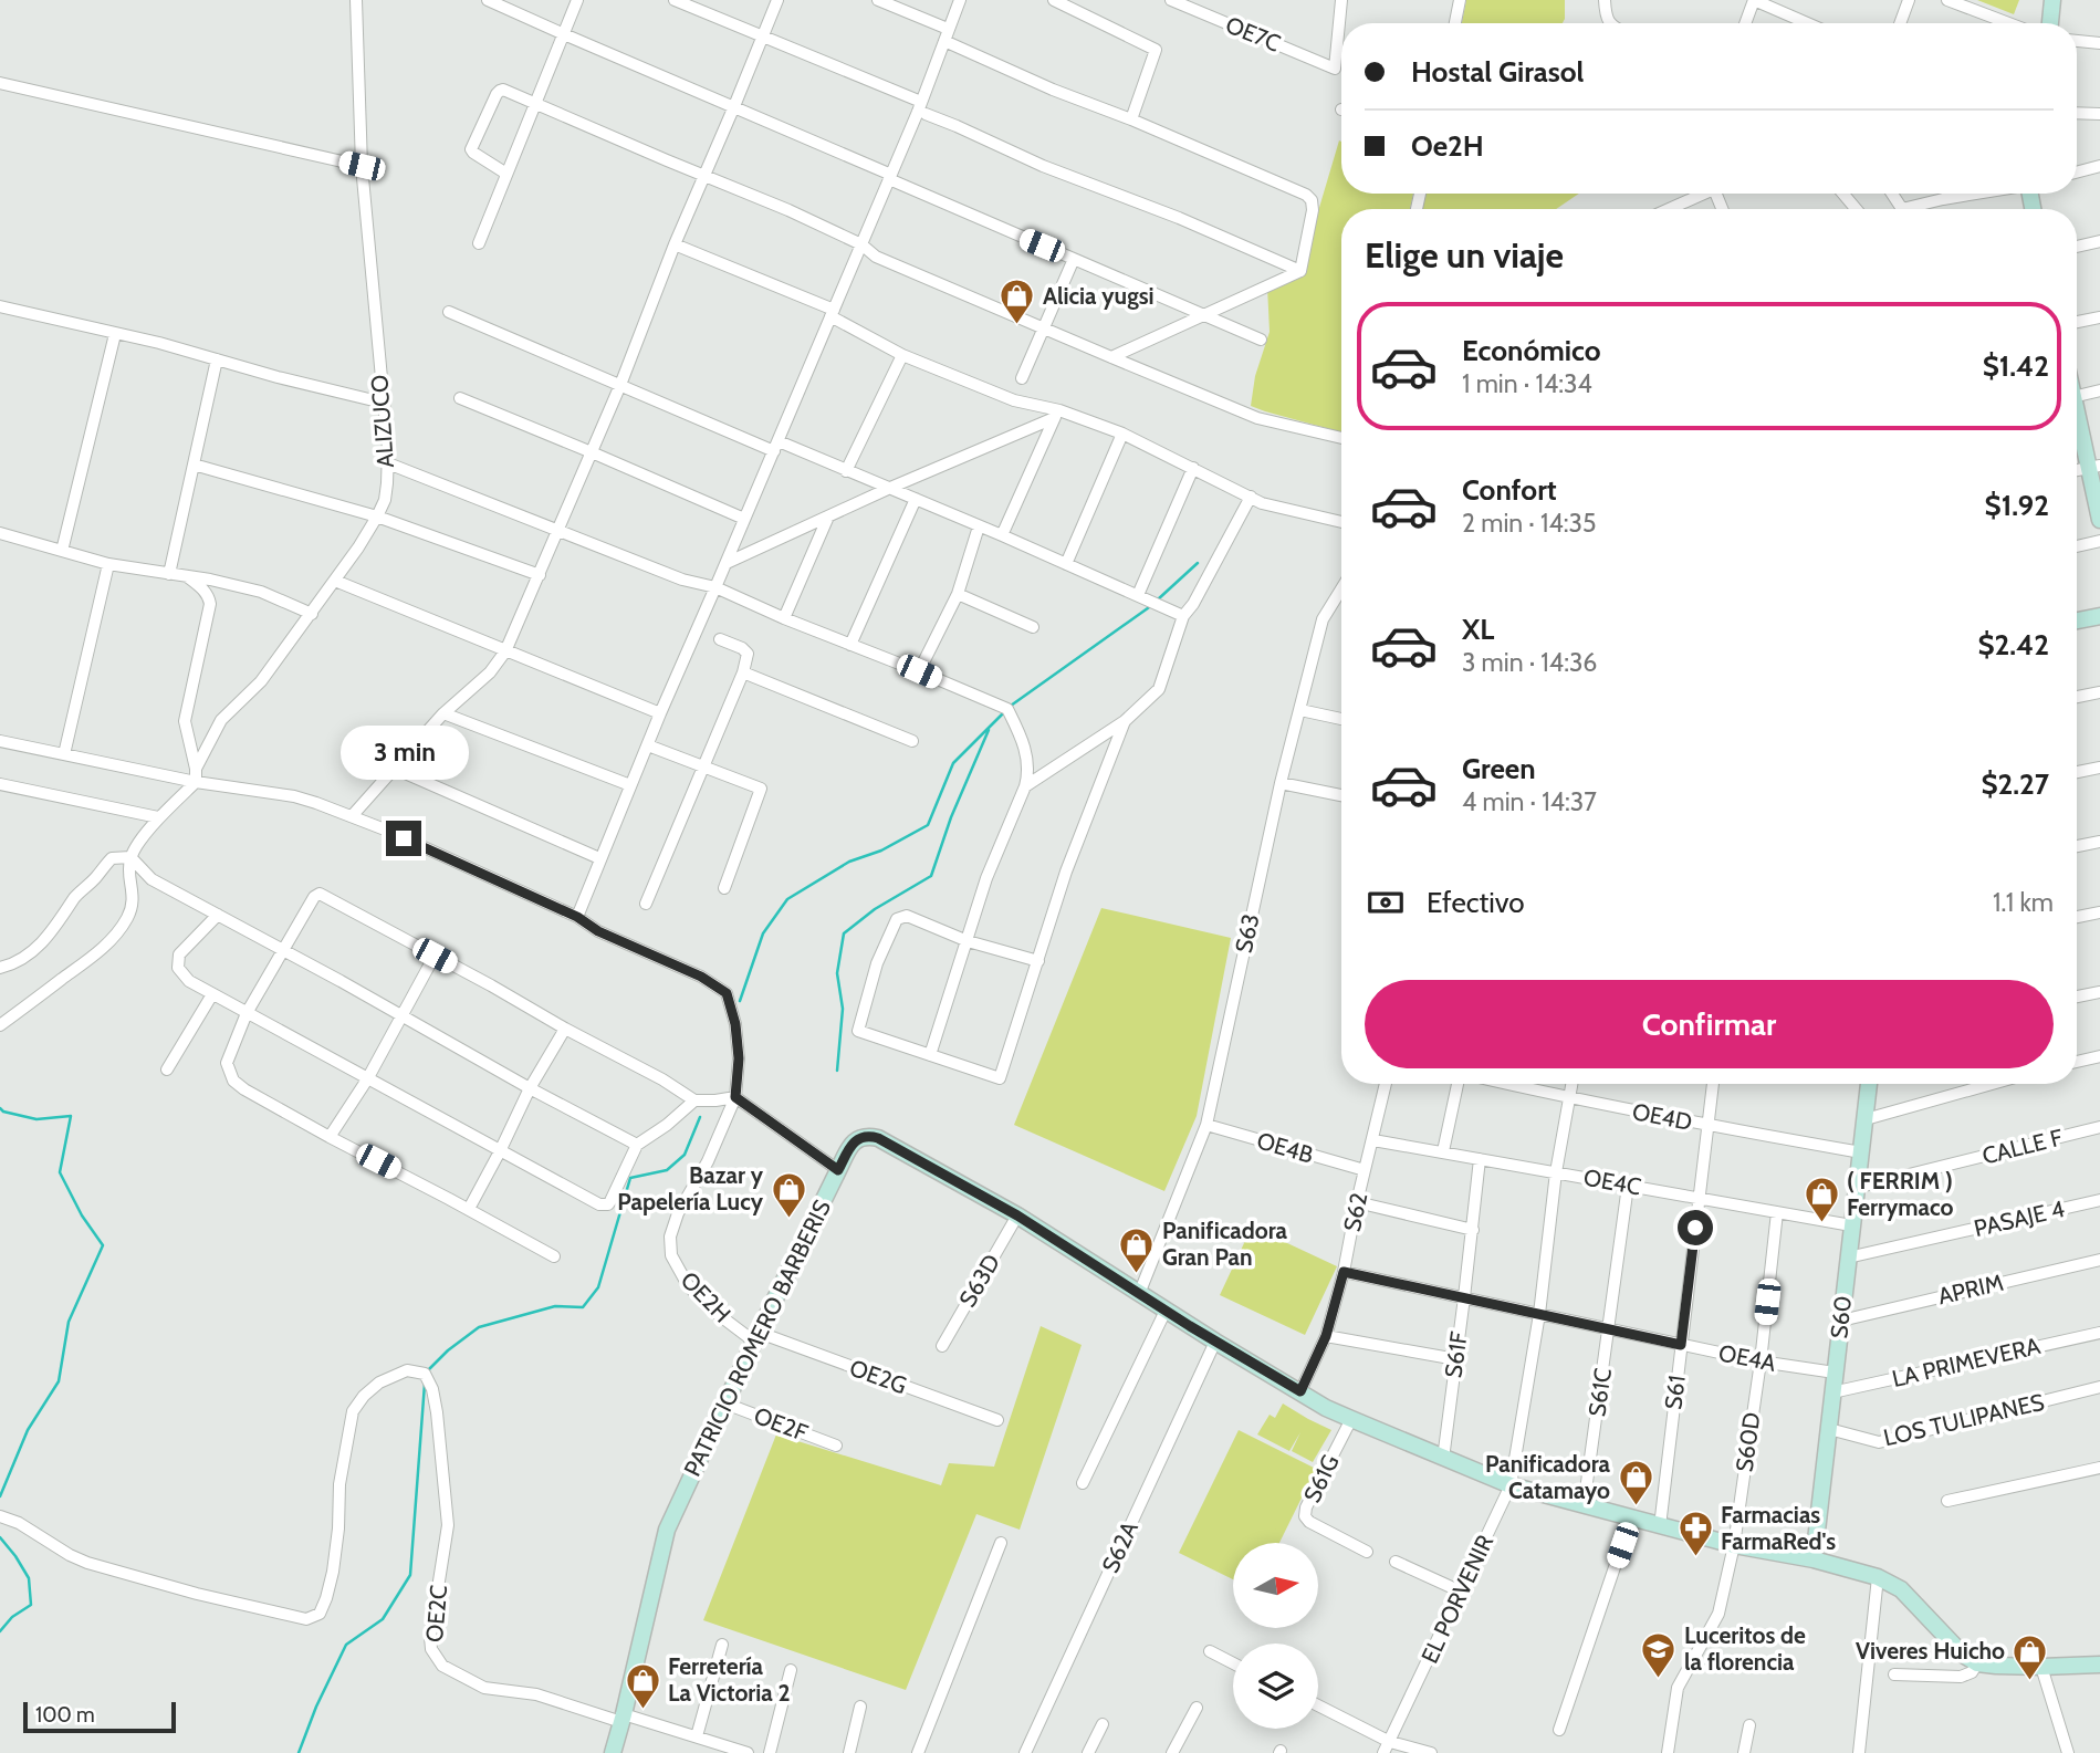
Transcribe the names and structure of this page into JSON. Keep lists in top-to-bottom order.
{
  "streets": {
    "street": [
      "OE7C",
      "ALIZUCO",
      "S63",
      "OE4D",
      "CALLE F",
      "OE4B",
      "OE4C",
      "S62",
      "PASAJE 4",
      "S63D",
      "APRIM",
      "OE2H",
      "S60",
      "PATRICIO ROMERO BARBERIS",
      "S61F",
      "OE4A",
      "LA PRIMEVERA",
      "OE2G",
      "S61C",
      "S61",
      "LOS TULIPANES",
      "OE2F",
      "S60D",
      "S61G",
      "S62A",
      "EL PORVENIR",
      "OE2C"
    ]
  },
  "crossings": [
    ["ALIZUCO", "OE2H"],
    ["S63", "OE4B"],
    ["S63", "PATRICIO ROMERO BARBERIS"],
    ["OE4D", "S60"],
    ["OE4D", "S61"],
    ["OE4D", "EL PORVENIR"],
    ["CALLE F", "S60"],
    ["OE4B", "S62"],
    ["OE4C", "S62"],
    ["OE4C", "S60"],
    ["OE4C", "S61F"],
    ["OE4C", "S61C"],
    ["OE4C", "S61"],
    ["OE4C", "S60D"],
    ["OE4C", "EL PORVENIR"],
    ["S62", "PATRICIO ROMERO BARBERIS"],
    ["S62", "OE4A"],
    ["PASAJE 4", "S60"],
    ["S63D", "PATRICIO ROMERO BARBERIS"],
    ["APRIM", "S60"],
    ["OE2H", "PATRICIO ROMERO BARBERIS"],
    ["OE2H", "OE2G"],
    ["S60", "PATRICIO ROMERO BARBERIS"],
    ["S60", "OE4A"],
    ["S60", "LA PRIMEVERA"],
    ["S60", "LOS TULIPANES"],
    ["PATRICIO ROMERO BARBERIS", "S61F"],
    ["PATRICIO ROMERO BARBERIS", "OE2G"],
    ["PATRICIO ROMERO BARBERIS", "S61C"],
    ["PATRICIO ROMERO BARBERIS", "S61"],
    ["PATRICIO ROMERO BARBERIS", "OE2F"],
    ["PATRICIO ROMERO BARBERIS", "S60D"],
    ["PATRICIO ROMERO BARBERIS", "S61G"],
    ["PATRICIO ROMERO BARBERIS", "S62A"],
    ["PATRICIO ROMERO BARBERIS", "EL PORVENIR"],
    ["PATRICIO ROMERO BARBERIS", "OE2C"],
    ["S61F", "OE4A"],
    ["OE4A", "S61C"],
    ["OE4A", "S61"],
    ["OE4A", "S60D"],
    ["OE4A", "EL PORVENIR"]
  ],
  "places": {
    "shop": [
      "Alicia yugsi",
      "Bazar y Papelería Lucy",
      "( FERRIM ) Ferrymaco",
      "Panificadora Gran Pan",
      "Panificadora Catamayo",
      "Viveres Huicho",
      "Ferretería La Victoria 2"
    ],
    "pharmacy": ["Farmacias FarmaRed's"],
    "school or university": ["Luceritos de la florencia"]
  },
  "scale_bar": "100 m",
  "north": "right",
  "page": {
    "banner": ["Hostal Girasol", "Oe2H"],
    "heading": "Elige un viaje",
    "list": [
      {
        "name": "Económico",
        "note": "1 min · 14:34",
        "value": "$1.42"
      },
      {
        "name": "Confort",
        "note": "2 min · 14:35",
        "value": "$1.92"
      },
      {
        "name": "XL",
        "note": "3 min · 14:36",
        "value": "$2.42"
      },
      {
        "name": "Green",
        "note": "4 min · 14:37",
        "value": "$2.27"
      }
    ],
    "bubble": "3 min",
    "pay": ["Efectivo", "1.1 km"],
    "buttons": "Confirmar",
    "scale": "100 m"
  }
}
